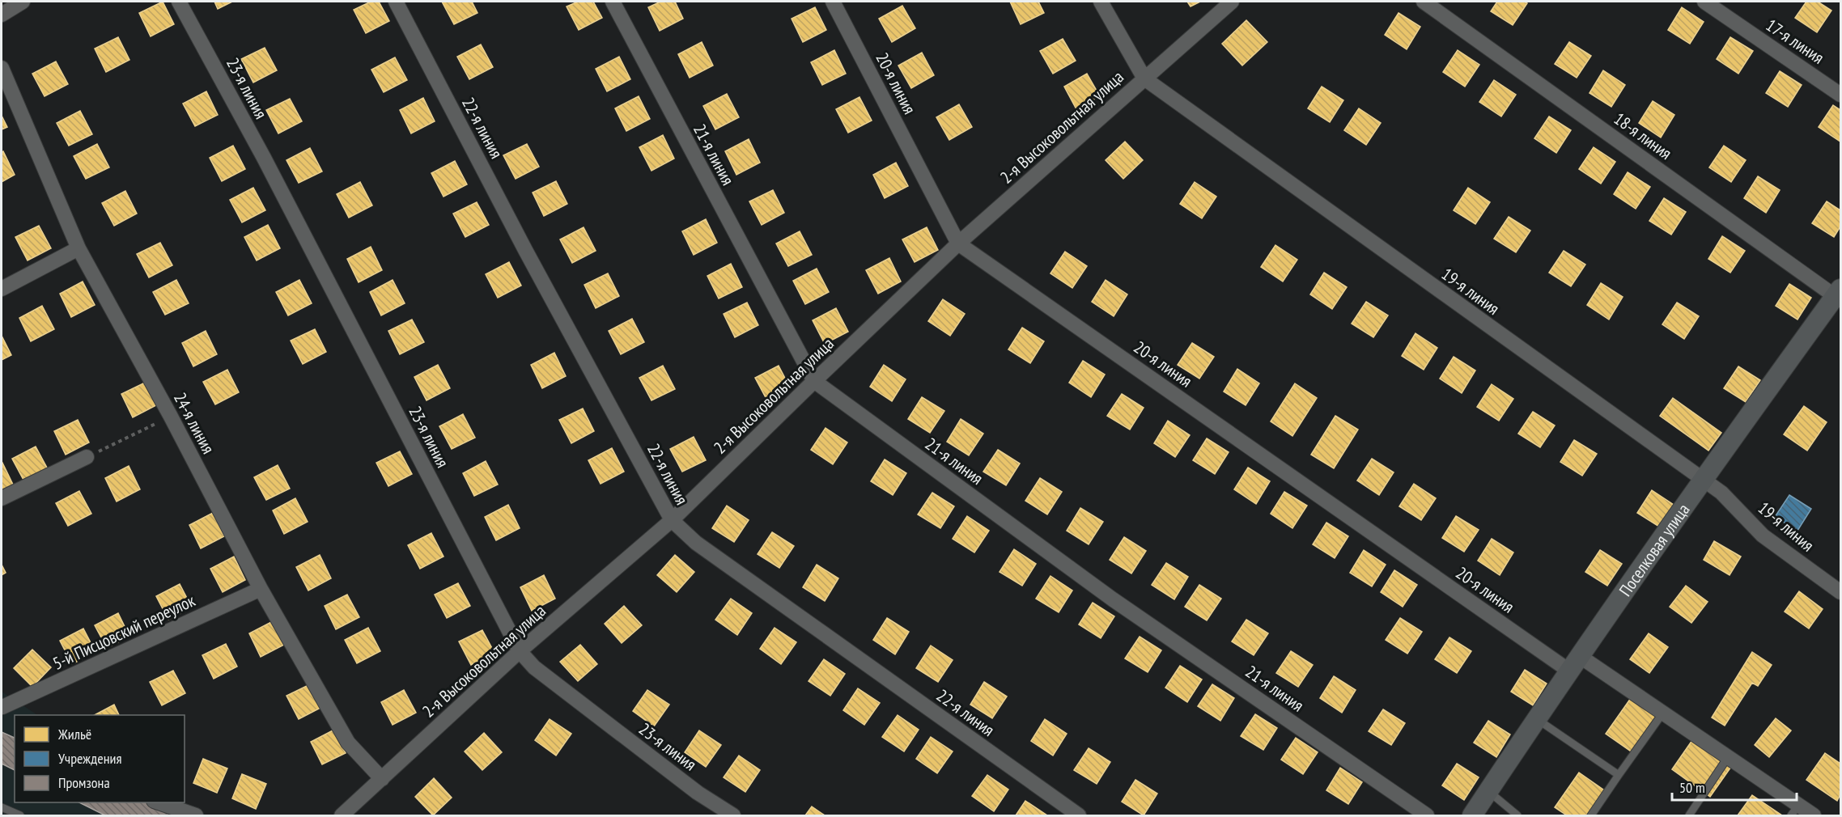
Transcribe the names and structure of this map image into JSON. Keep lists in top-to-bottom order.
{
  "streets": {
    "street": [
      "17-я линия",
      "20-я линия",
      "23-я линия",
      "2-я Высоковольтная улица",
      "22-я линия",
      "18-я линия",
      "21-я линия",
      "19-я линия",
      "24-я линия",
      "Поселковая улица",
      "5-й Писцовский переулок"
    ]
  },
  "crossings": [
    ["20-я линия", "2-я Высоковольтная улица"],
    ["20-я линия", "Поселковая улица"],
    ["23-я линия", "2-я Высоковольтная улица"],
    ["2-я Высоковольтная улица", "22-я линия"],
    ["2-я Высоковольтная улица", "21-я линия"],
    ["2-я Высоковольтная улица", "19-я линия"],
    ["2-я Высоковольтная улица", "24-я линия"],
    ["18-я линия", "Поселковая улица"],
    ["19-я линия", "Поселковая улица"],
    ["24-я линия", "5-й Писцовский переулок"]
  ],
  "legend": ["Жильё", "Учреждения", "Промзона"],
  "scale_bar": "50 m"
}
